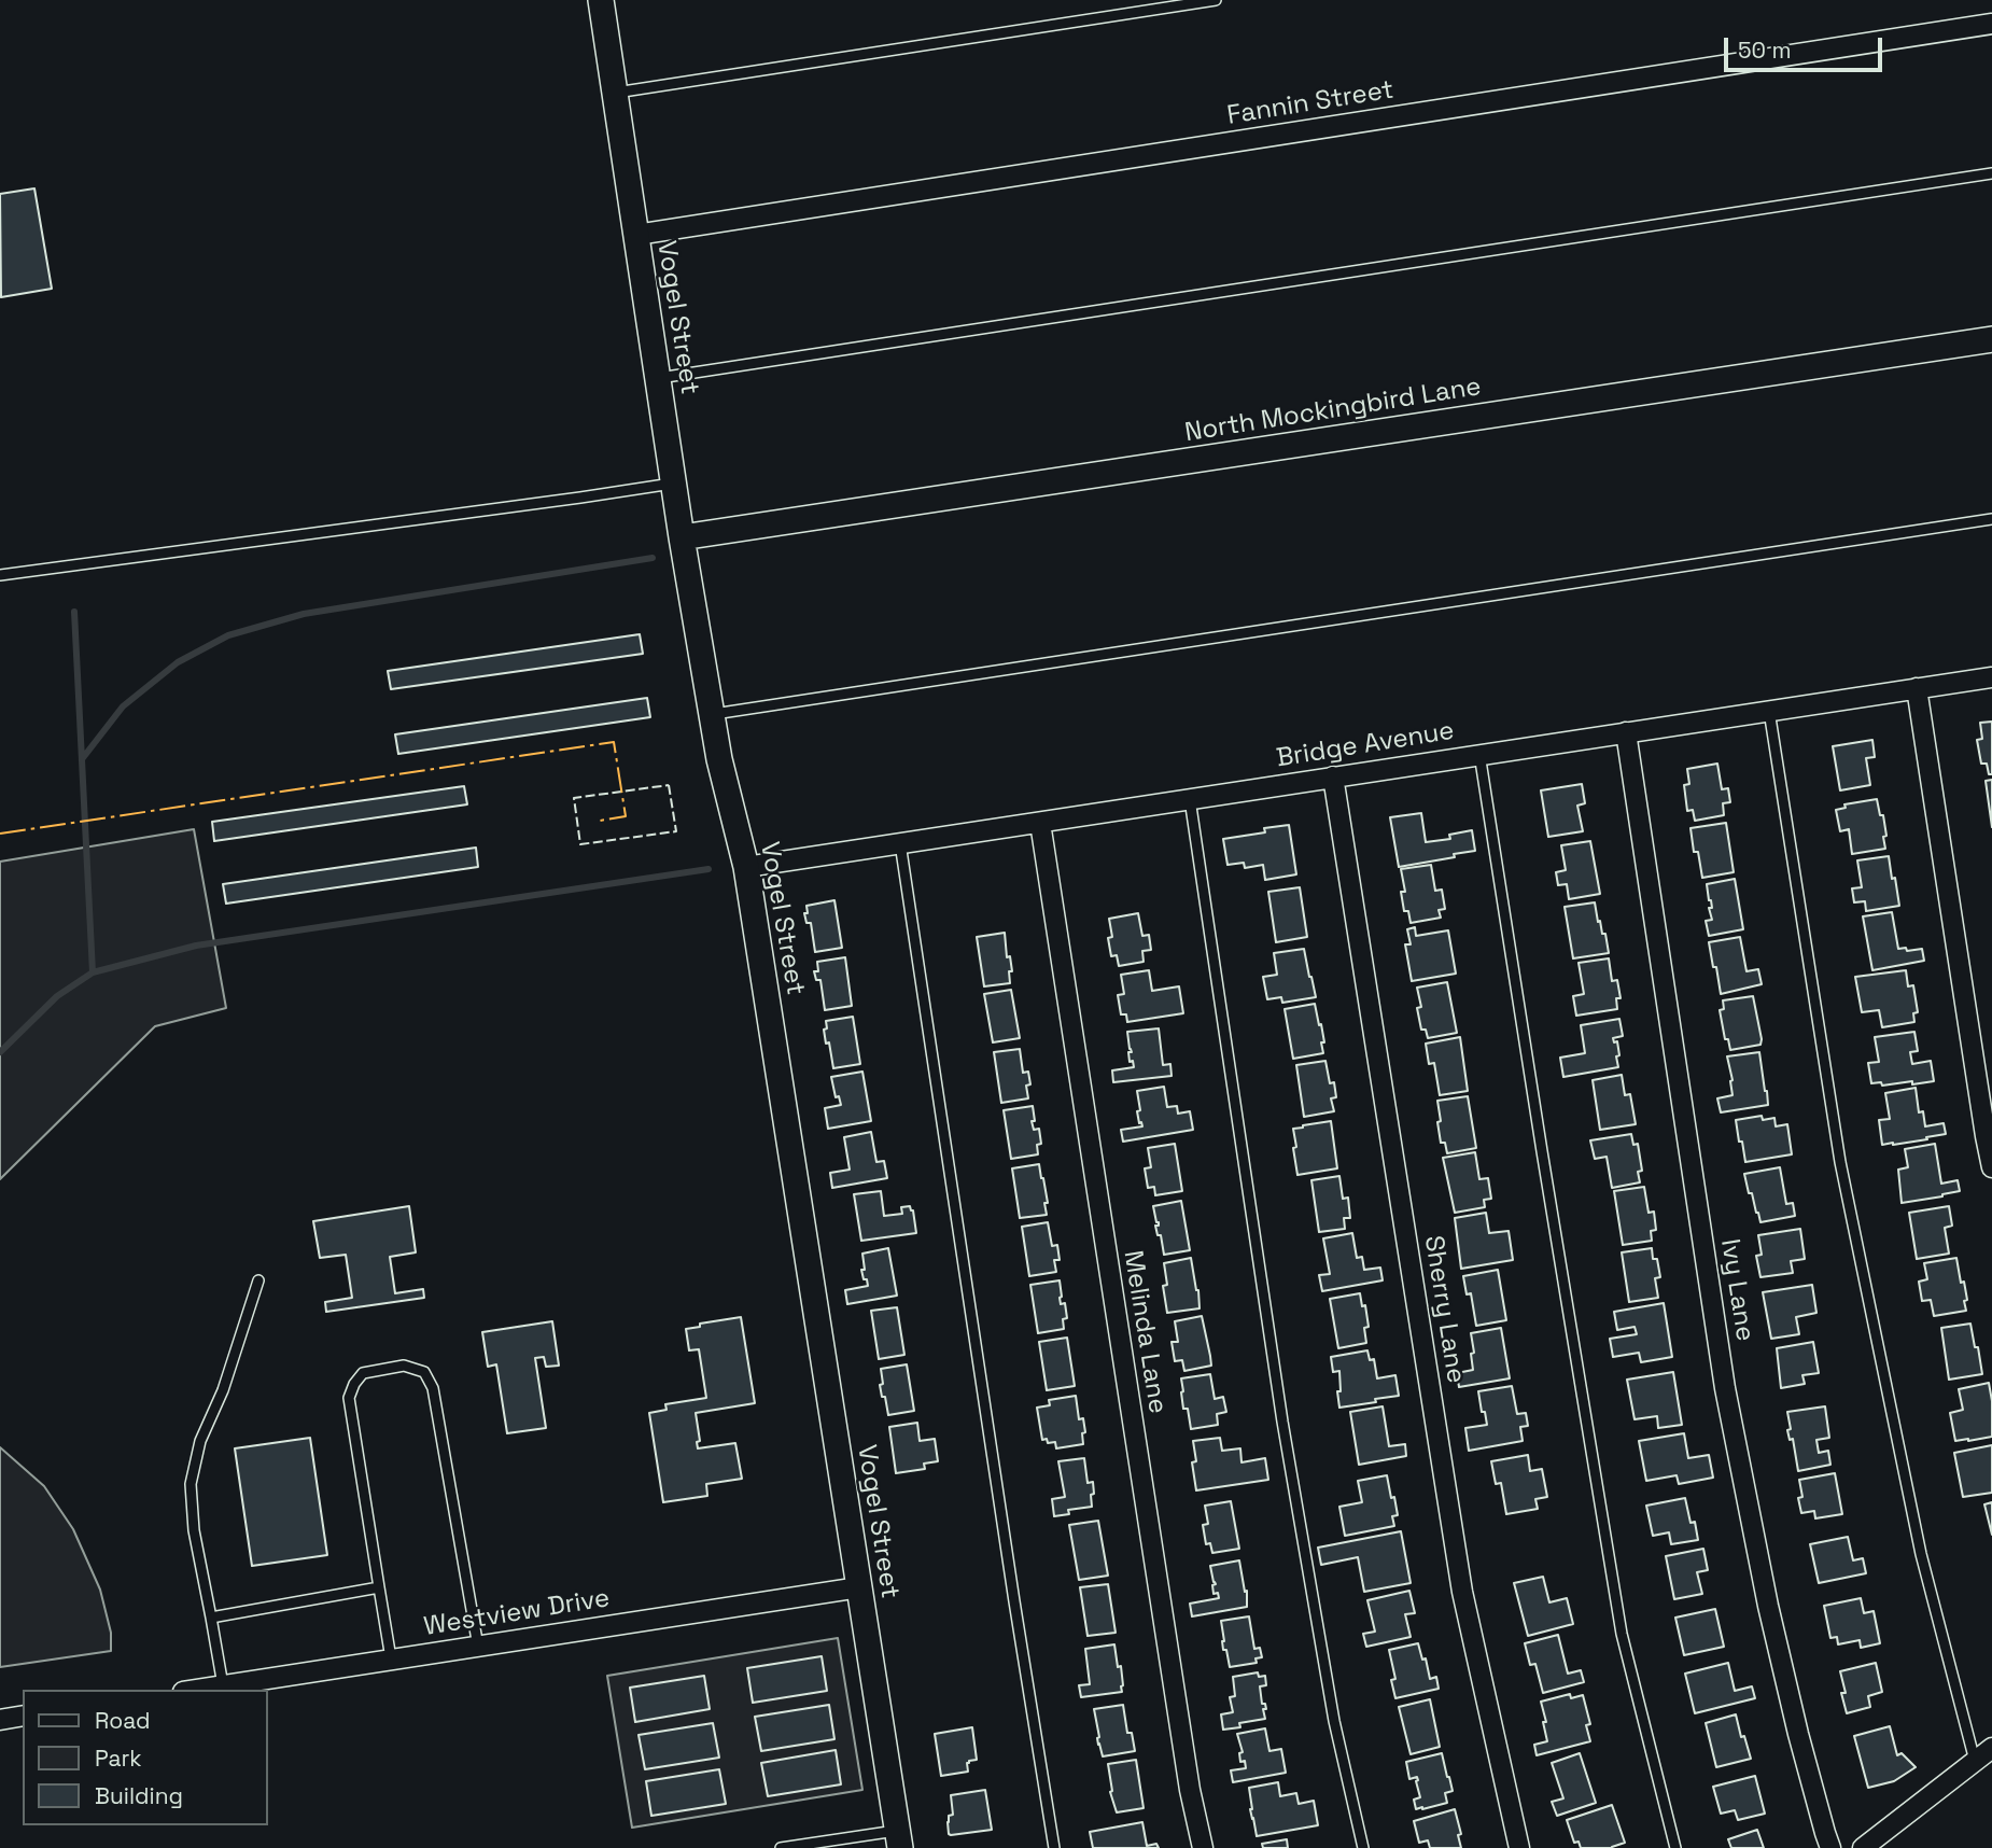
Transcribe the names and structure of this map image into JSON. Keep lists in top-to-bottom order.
{
  "streets": {
    "street": [
      "Fannin Street",
      "Vogel Street",
      "North Mockingbird Lane",
      "Bridge Avenue",
      "Ivy Lane",
      "Sherry Lane",
      "Melinda Lane",
      "Westview Drive"
    ]
  },
  "crossings": [
    ["Fannin Street", "Vogel Street"],
    ["Vogel Street", "North Mockingbird Lane"],
    ["Vogel Street", "Bridge Avenue"],
    ["Vogel Street", "Westview Drive"],
    ["Bridge Avenue", "Ivy Lane"],
    ["Bridge Avenue", "Sherry Lane"],
    ["Bridge Avenue", "Melinda Lane"]
  ],
  "legend": ["Road", "Park", "Building"],
  "scale_bar": "50 m"
}
